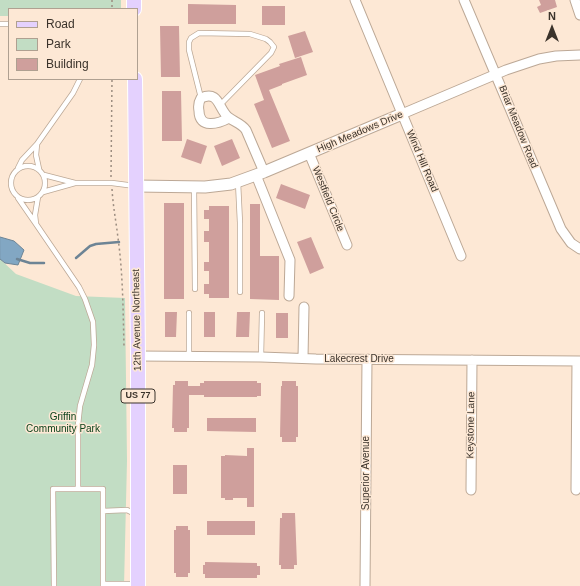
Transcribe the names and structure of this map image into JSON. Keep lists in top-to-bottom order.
{
  "streets": {
    "main road": ["12th Avenue Northeast", "US 77"],
    "street": [
      "Briar Meadow Road",
      "High Meadows Drive",
      "Wind Hill Road",
      "Westfield Circle",
      "Lakecrest Drive",
      "Keystone Lane",
      "Superior Avenue"
    ]
  },
  "crossings": [
    ["Briar Meadow Road", "High Meadows Drive"],
    ["High Meadows Drive", "Wind Hill Road"],
    ["High Meadows Drive", "Westfield Circle"],
    ["High Meadows Drive", "12th Avenue Northeast"],
    ["12th Avenue Northeast", "Lakecrest Drive"],
    ["Lakecrest Drive", "Keystone Lane"],
    ["Lakecrest Drive", "Superior Avenue"]
  ],
  "parks": ["Griffin Community Park"],
  "legend": ["Road", "Park", "Building"],
  "north": "top"
}
